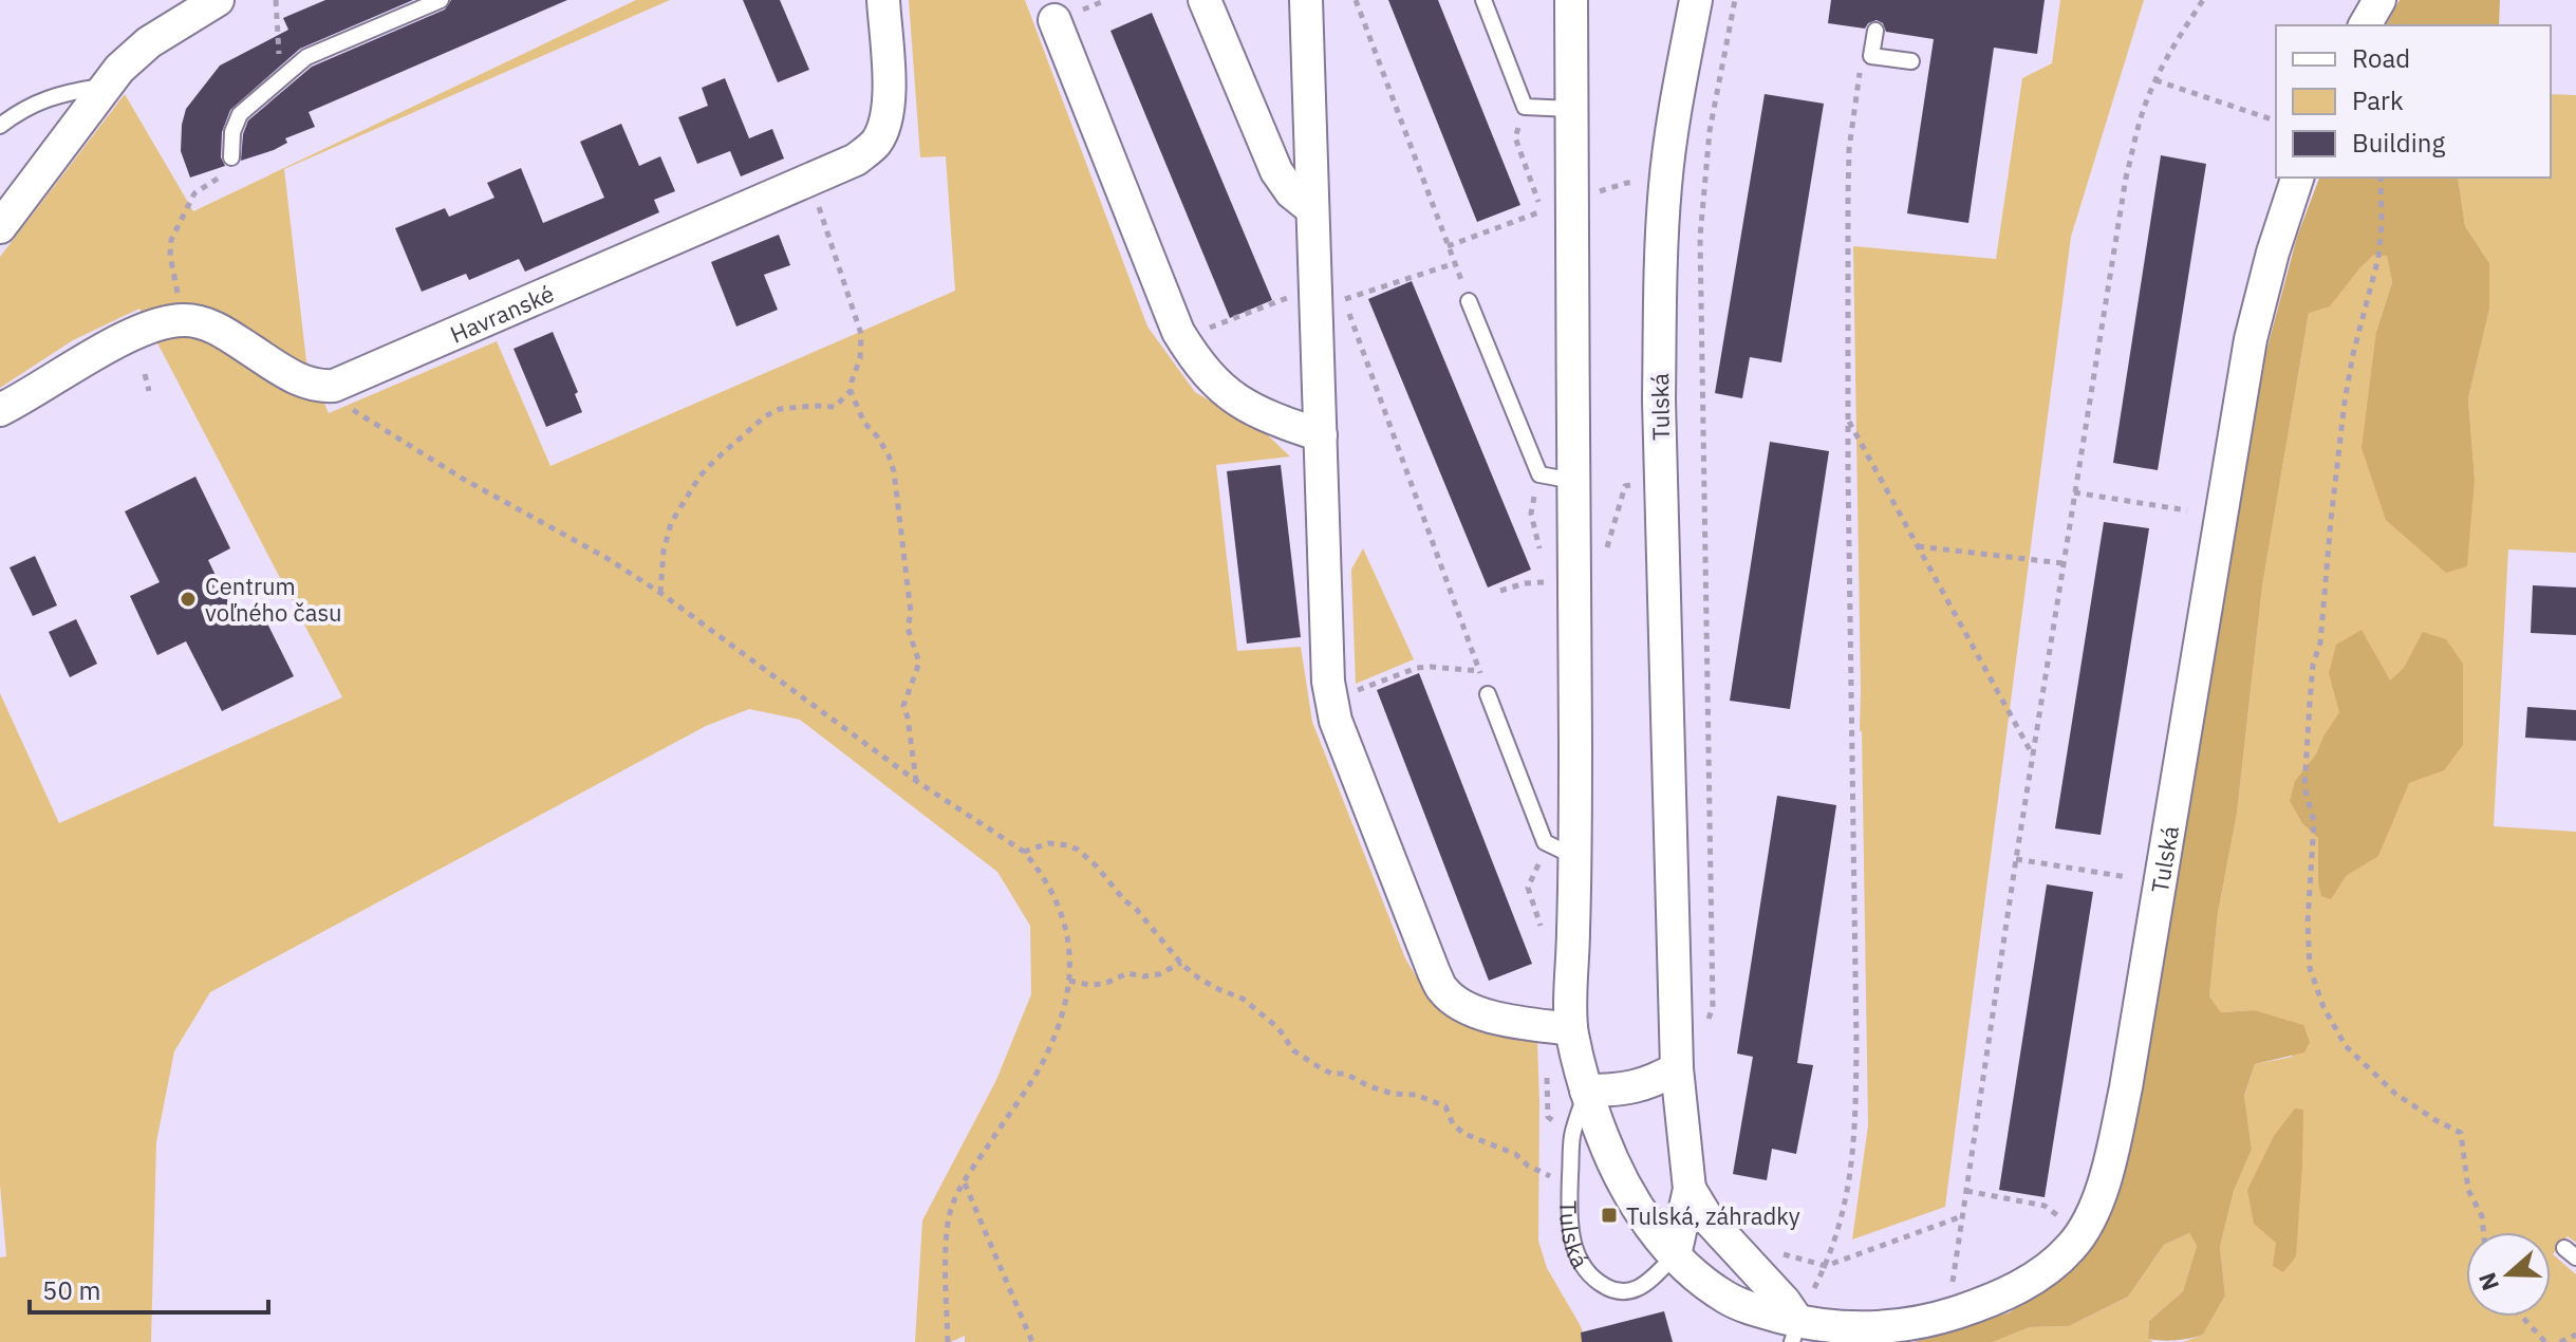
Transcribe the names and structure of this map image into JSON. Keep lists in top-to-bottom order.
{
  "streets": {
    "street": ["Havranské", "Tulská"]
  },
  "places": {
    "other": ["Centrum voľného času"],
    "transit": ["Tulská, záhradky"]
  },
  "legend": ["Road", "Park", "Building"],
  "scale_bar": "50 m",
  "north": "left"
}
